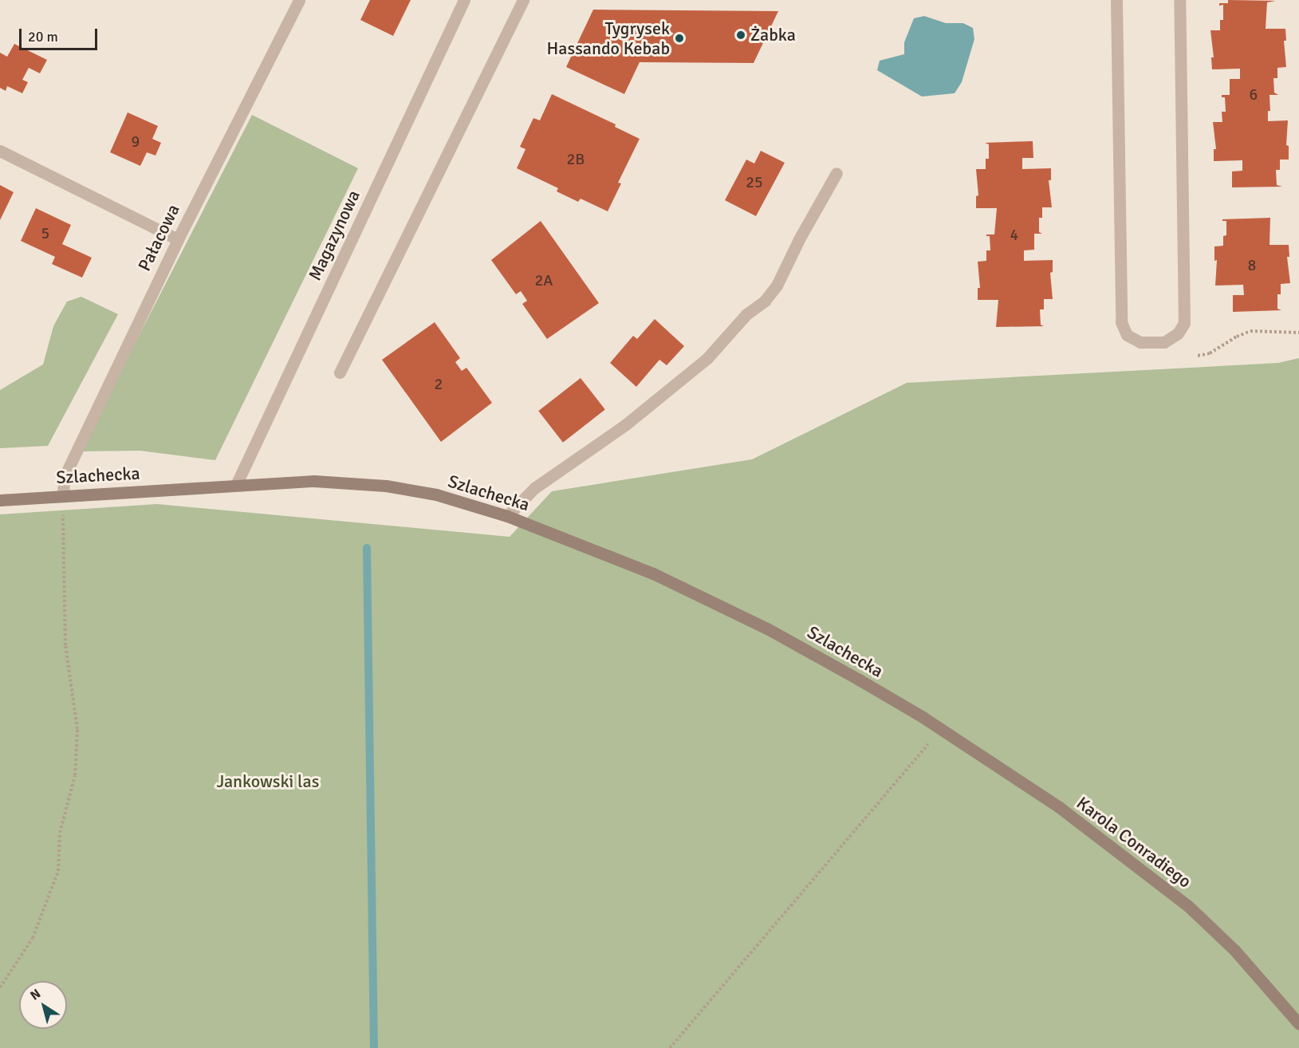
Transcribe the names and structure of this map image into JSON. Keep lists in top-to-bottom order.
{
  "streets": {
    "street": [
      "Magazynowa",
      "Pałacowa",
      "Szlachecka",
      "Karola Conradiego"
    ]
  },
  "crossings": [
    ["Magazynowa", "Szlachecka"],
    ["Pałacowa", "Szlachecka"],
    ["Szlachecka", "Karola Conradiego"]
  ],
  "parks": ["Jankowski las"],
  "places": ["Żabka", "Tygrysek Hassando Kebab"],
  "house_numbers": [
    "6",
    "9",
    "2B",
    "25",
    "5",
    "4",
    "8",
    "2A",
    "2"
  ],
  "scale_bar": "20 m",
  "north": "top left"
}
